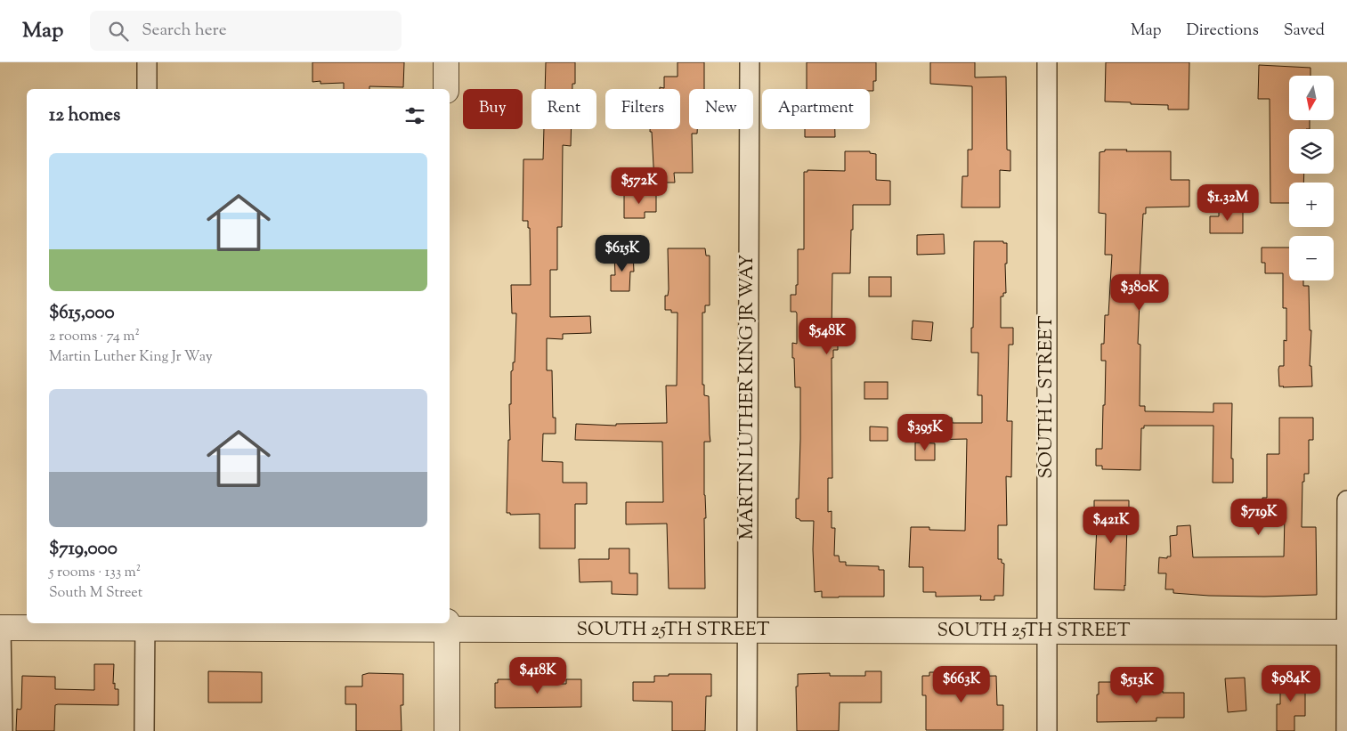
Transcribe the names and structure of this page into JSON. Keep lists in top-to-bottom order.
{
  "streets": {
    "street": ["MARTIN LUTHER KING JR WAY", "SOUTH L STREET", "SOUTH 25TH STREET"]
  },
  "crossings": [
    ["MARTIN LUTHER KING JR WAY", "SOUTH 25TH STREET"],
    ["SOUTH L STREET", "SOUTH 25TH STREET"]
  ],
  "north": "bottom",
  "page": {
    "header": "Map",
    "search": "Search here",
    "nav": ["Map", "Directions", "Saved"],
    "map_buttons": ["+", "−"],
    "chip": [
      "Buy",
      "Rent",
      "Filters",
      "New",
      "Apartment"
    ],
    "heading": "12 homes",
    "list": [
      {
        "name": "$615,000",
        "note": "2 rooms · 74 m² · Martin Luther King Jr Way"
      },
      {
        "name": "$719,000",
        "note": "5 rooms · 133 m² · South M Street"
      }
    ],
    "price": [
      "$572K",
      "$1.32M",
      "$615K",
      "$380K",
      "$548K",
      "$395K",
      "$719K",
      "$421K",
      "$418K",
      "$984K",
      "$663K",
      "$513K"
    ]
  }
}
